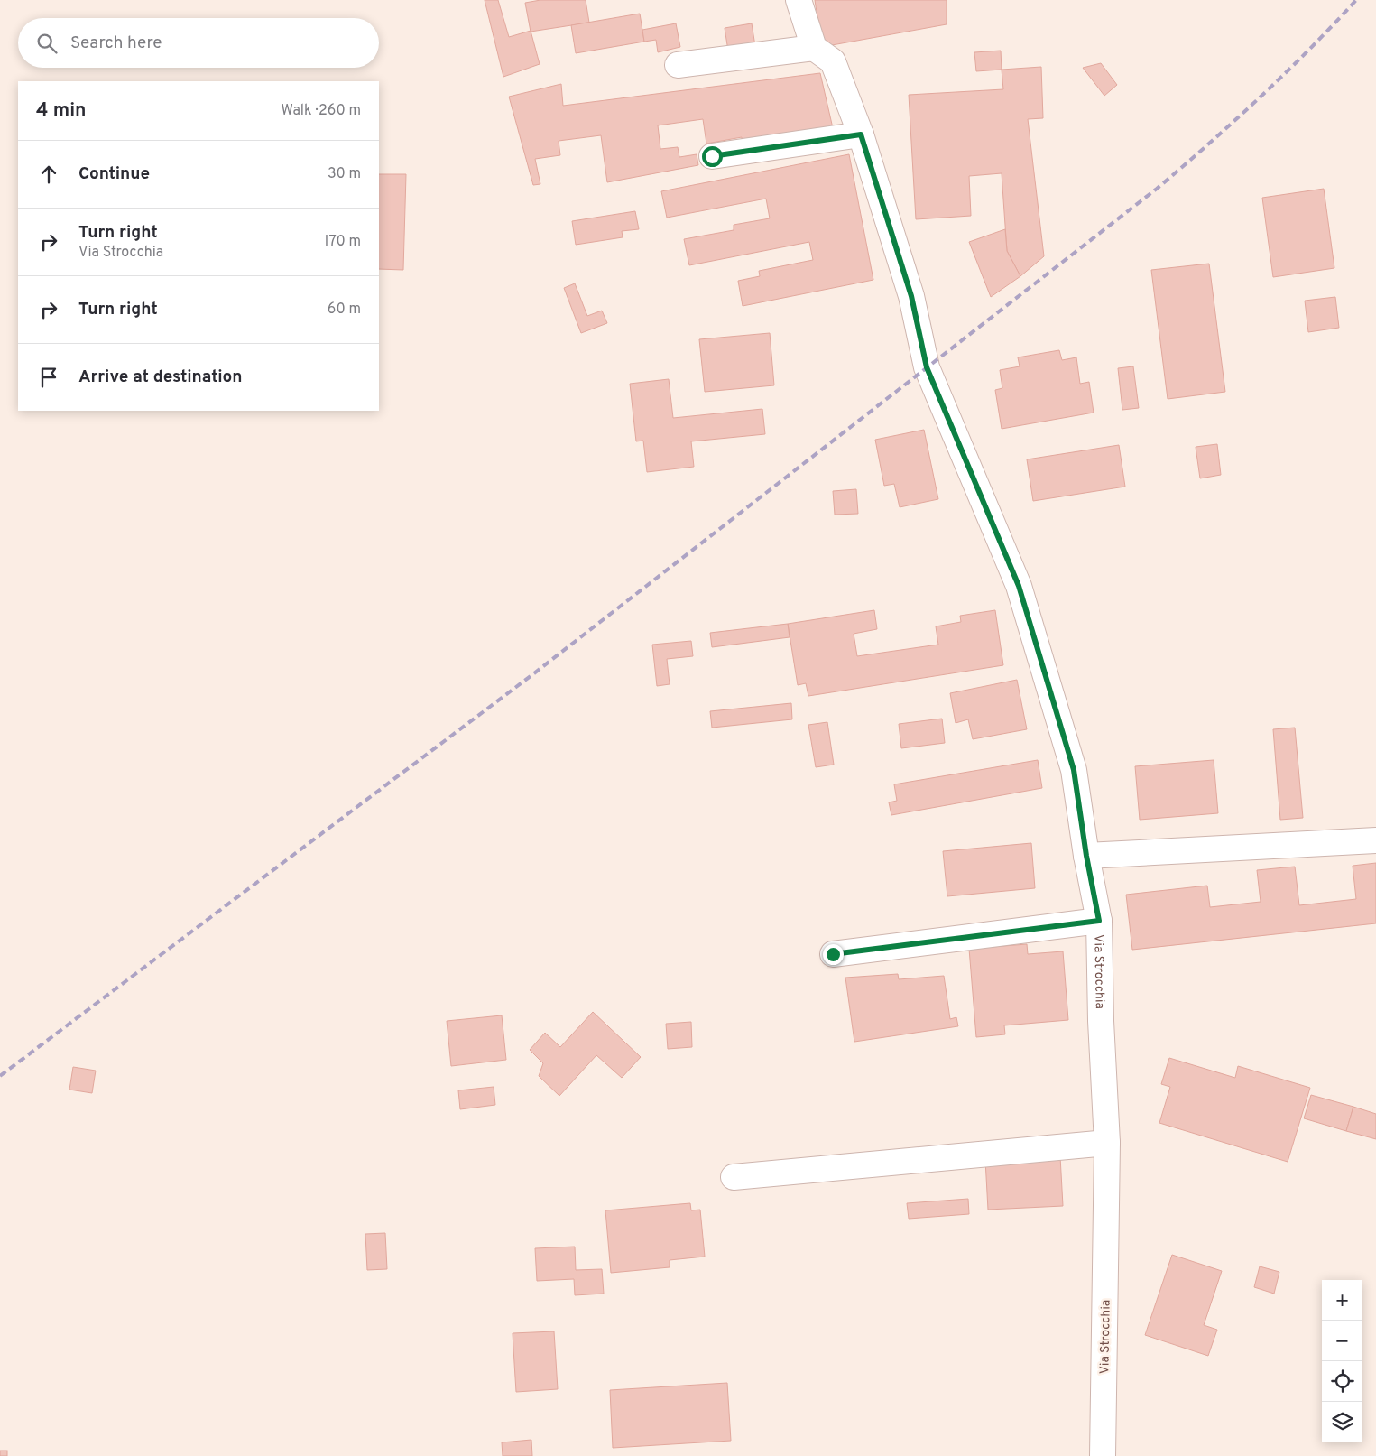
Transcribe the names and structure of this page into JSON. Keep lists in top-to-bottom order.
{
  "streets": {
    "street": ["Via Strocchia"]
  },
  "page": {
    "search": "Search here",
    "heading": ["4 min", "Walk · 260 m"],
    "list": [
      ["Continue", "30 m"],
      ["Turn right", "Via Strocchia", "170 m"],
      ["Turn right", "60 m"],
      "Arrive at destination"
    ],
    "map_buttons": ["+", "−"]
  }
}
